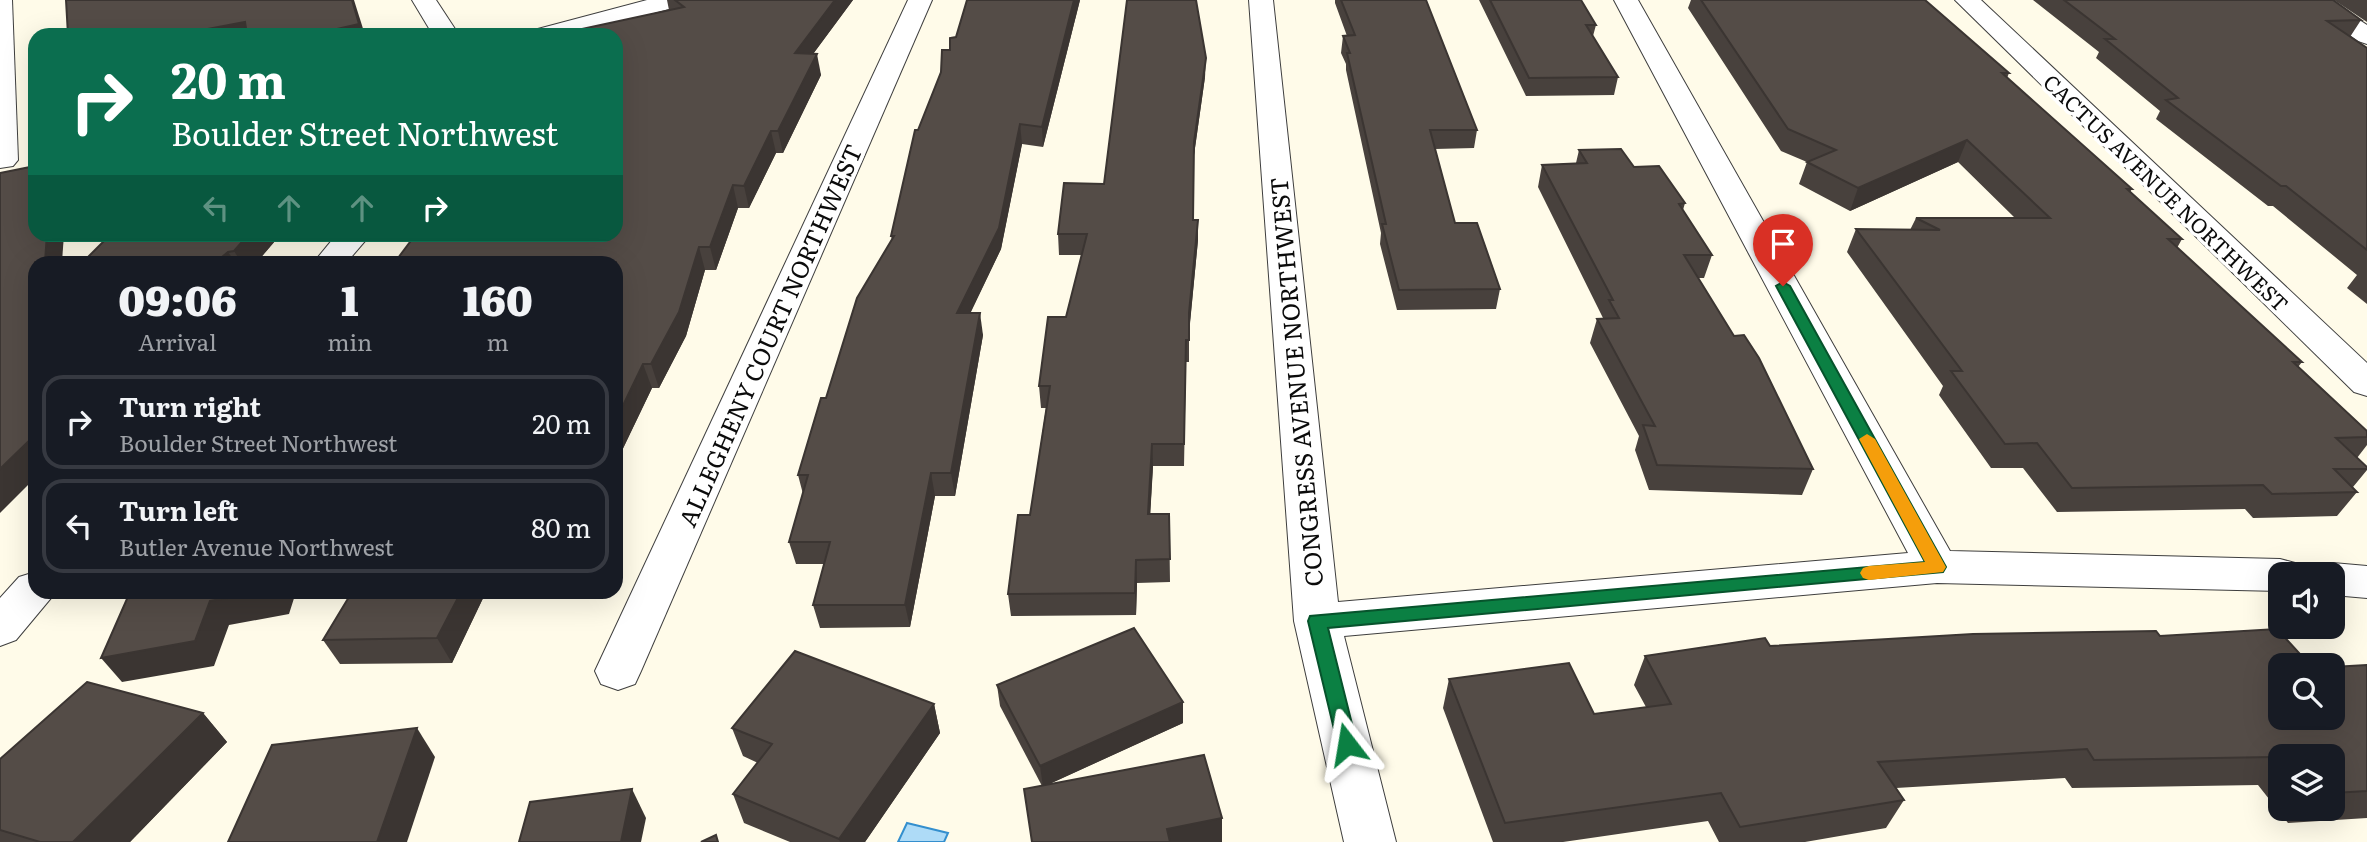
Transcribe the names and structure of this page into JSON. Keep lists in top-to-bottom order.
{
  "streets": {
    "street": ["CACTUS AVENUE NORTHWEST", "ALLEGHENY COURT NORTHWEST", "CONGRESS AVENUE NORTHWEST"]
  },
  "page": {
    "turn": ["20 m", "Boulder Street Northwest"],
    "eta": [
      "09:06",
      "Arrival",
      "1",
      "min",
      "160",
      "m"
    ],
    "list": [
      {
        "name": "Turn right",
        "note": "Boulder Street Northwest",
        "value": "20 m"
      },
      {
        "name": "Turn left",
        "note": "Butler Avenue Northwest",
        "value": "80 m"
      }
    ]
  }
}
